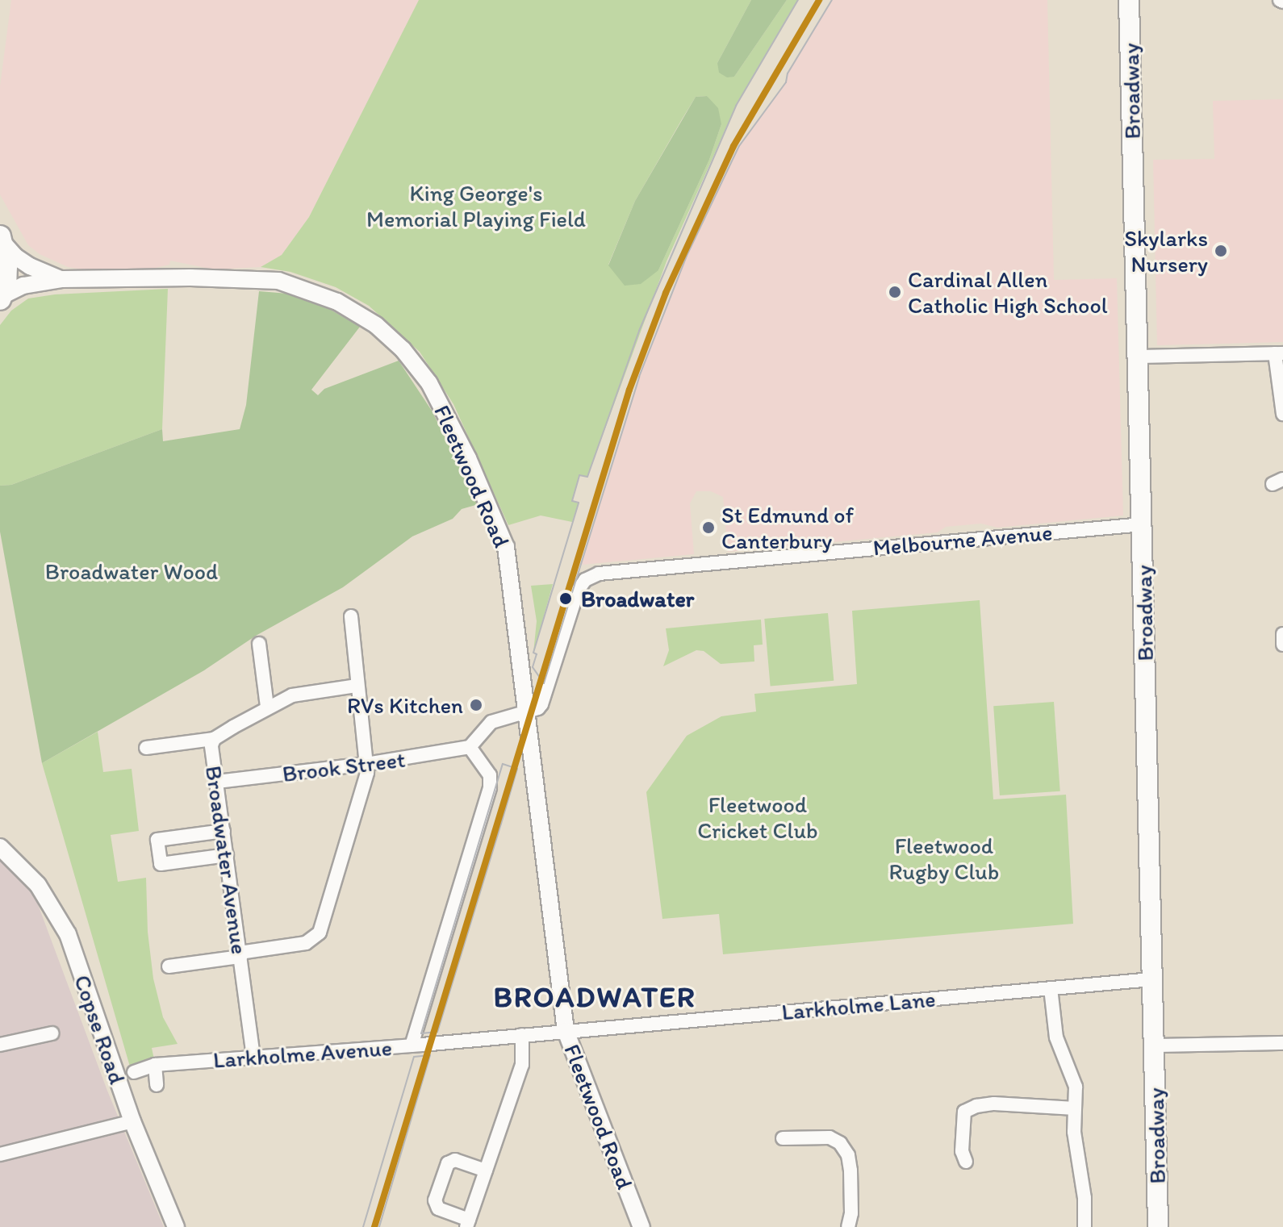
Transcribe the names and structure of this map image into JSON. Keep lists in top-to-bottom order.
{
  "streets": {
    "main road": ["Broadway"],
    "street": [
      "Fleetwood Road",
      "Melbourne Avenue",
      "Brook Street",
      "Broadwater Avenue",
      "Larkholme Lane",
      "Copse Road",
      "Larkholme Avenue"
    ]
  },
  "crossings": [
    ["Broadway", "Melbourne Avenue"],
    ["Broadway", "Larkholme Lane"],
    ["Fleetwood Road", "Melbourne Avenue"],
    ["Fleetwood Road", "Larkholme Lane"],
    ["Fleetwood Road", "Larkholme Avenue"],
    ["Brook Street", "Broadwater Avenue"],
    ["Broadwater Avenue", "Larkholme Avenue"],
    ["Larkholme Lane", "Larkholme Avenue"]
  ],
  "districts": ["BROADWATER"],
  "parks": [
    "King George's Memorial Playing Field",
    "Broadwater Wood",
    "Fleetwood Cricket Club",
    "Fleetwood Rugby Club"
  ],
  "places": [
    "Skylarks Nursery",
    "Cardinal Allen Catholic High School",
    "St Edmund of Canterbury",
    "Broadwater",
    "RVs Kitchen"
  ]
}
